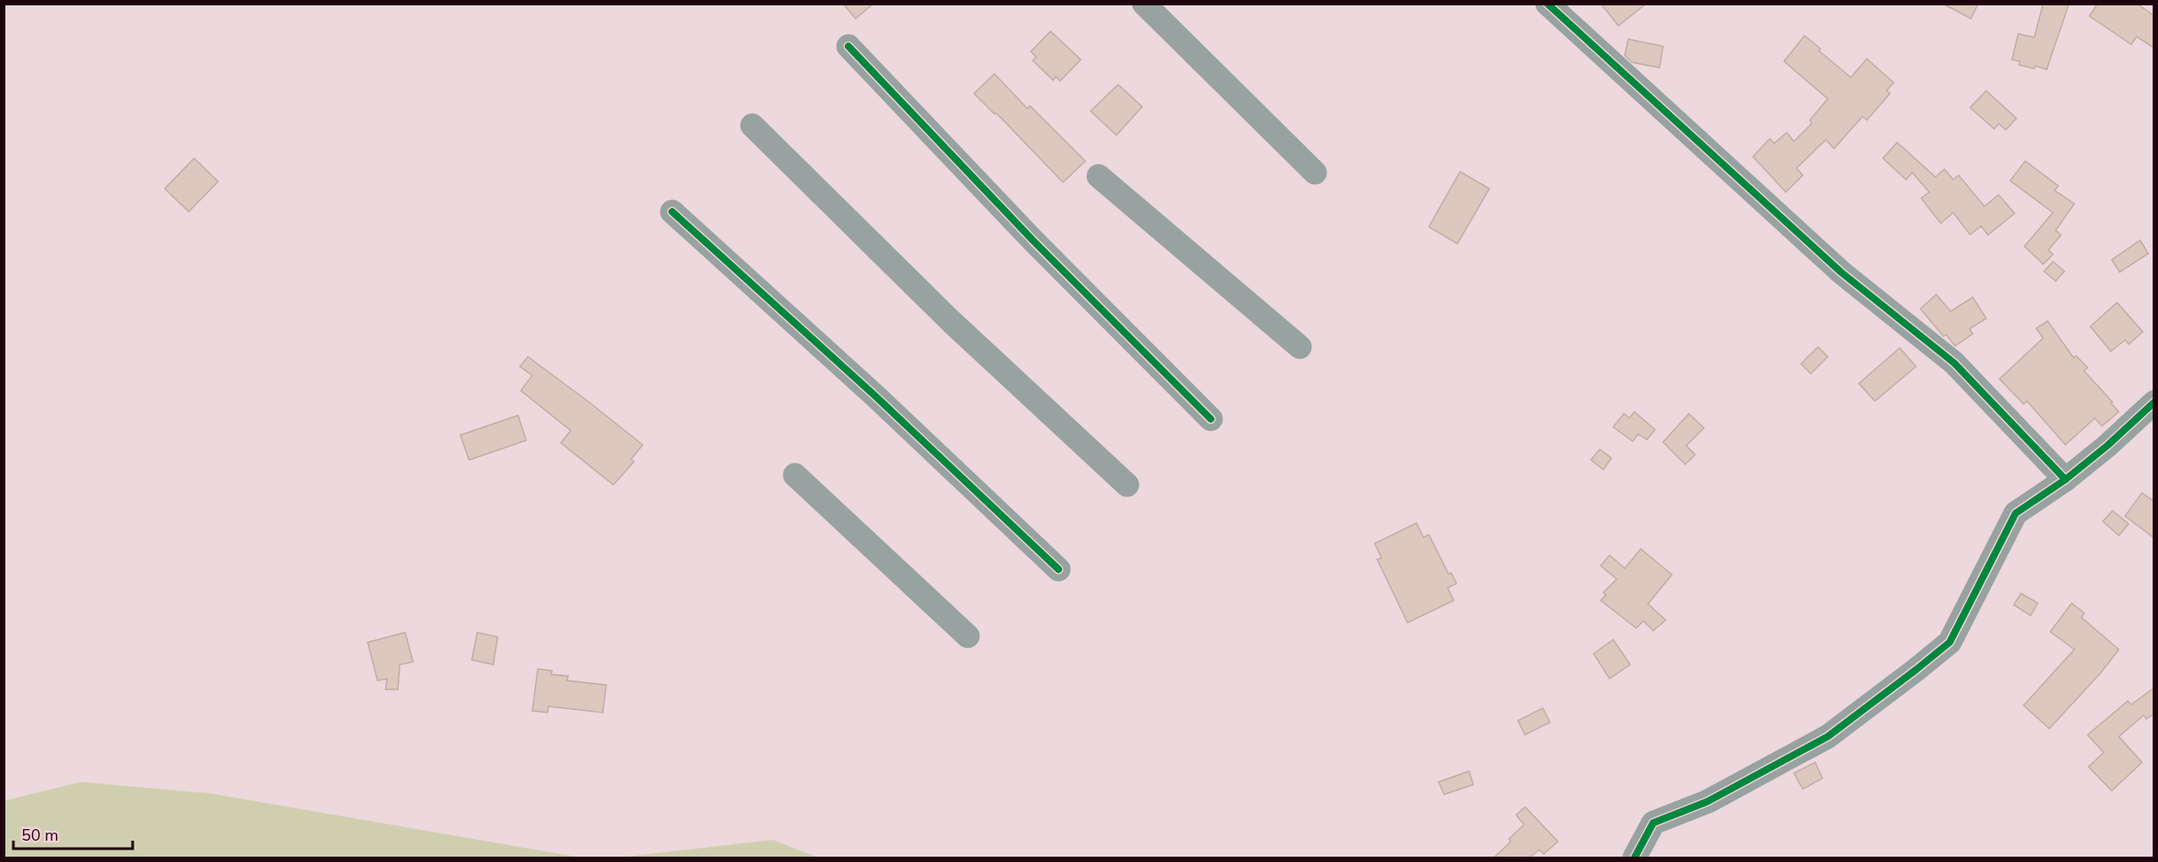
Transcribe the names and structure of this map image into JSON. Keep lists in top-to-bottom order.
{
  "scale_bar": "50 m"
}
